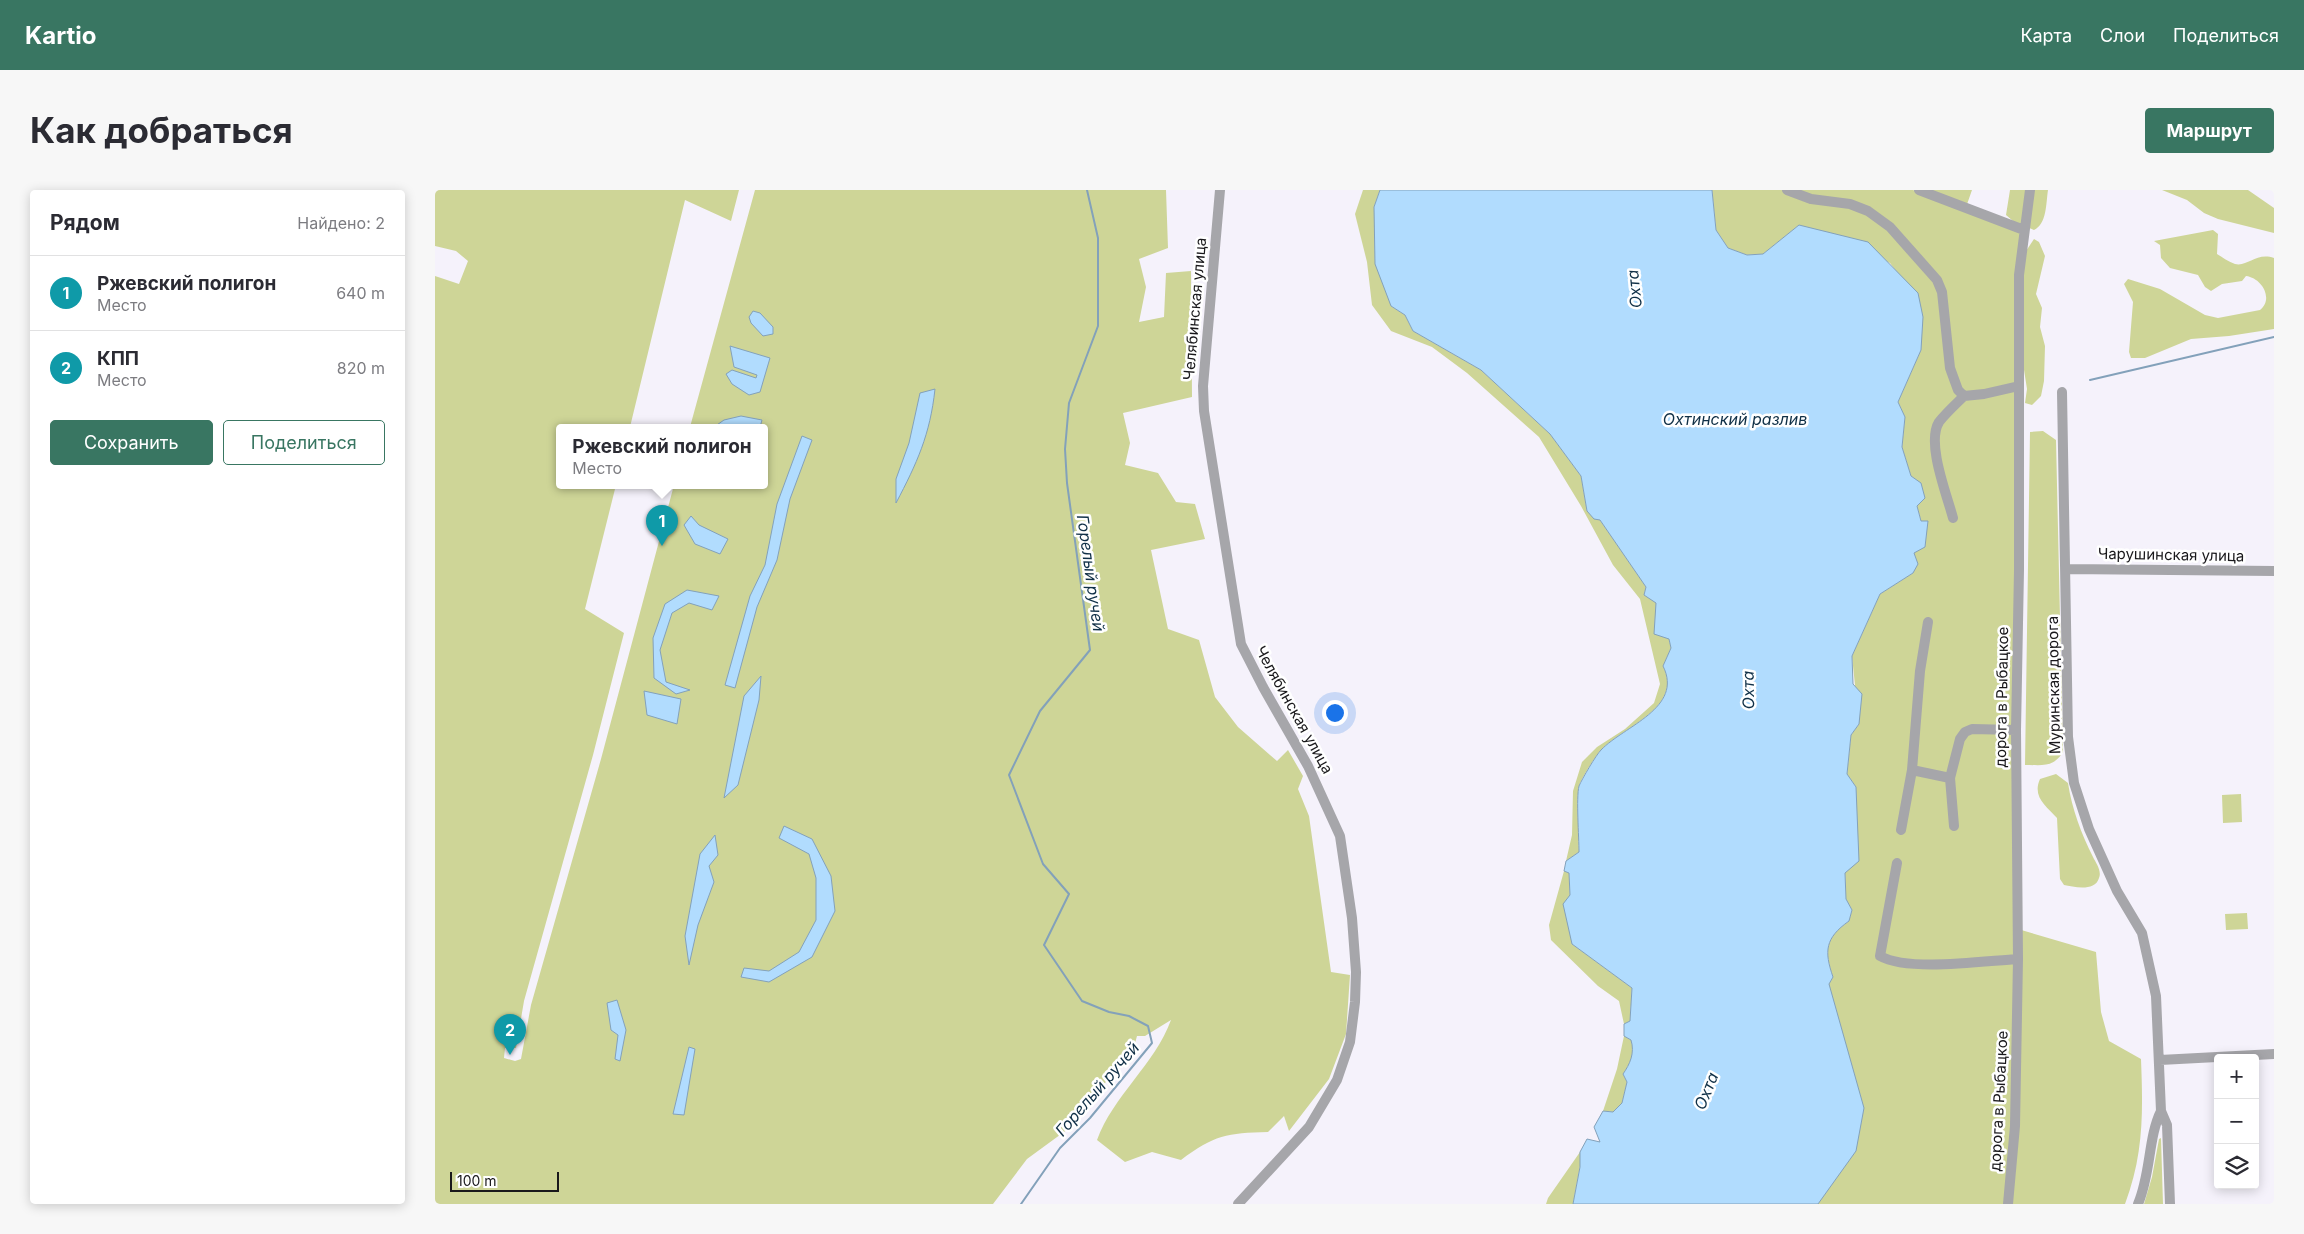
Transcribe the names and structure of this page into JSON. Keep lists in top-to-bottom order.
{
  "streets": {
    "street": [
      "Челябинская улица",
      "Чарушинская улица",
      "Муринская дорога",
      "дорога в Рыбацкое"
    ]
  },
  "crossings": [
    ["Чарушинская улица", "Муринская дорога"]
  ],
  "water": ["Охта", "Охтинский разлив", "Горелый ручей"],
  "scale_bar": "100 m",
  "page": {
    "header": "Kartio",
    "nav": ["Карта", "Слои", "Поделиться"],
    "buttons": [
      "Маршрут",
      ["Сохранить", "Поделиться"]
    ],
    "title": "Как добраться",
    "heading": ["Рядом", "Найдено: 2"],
    "list": [
      {
        "mark": "1",
        "name": "Ржевский полигон",
        "note": "Место",
        "value": "640 m"
      },
      {
        "mark": "2",
        "name": "КПП",
        "note": "Место",
        "value": "820 m"
      }
    ],
    "popup": ["Ржевский полигон", "Место"],
    "pins": ["1", "2"],
    "map_buttons": ["+", "−"],
    "scale": "100 m"
  }
}
